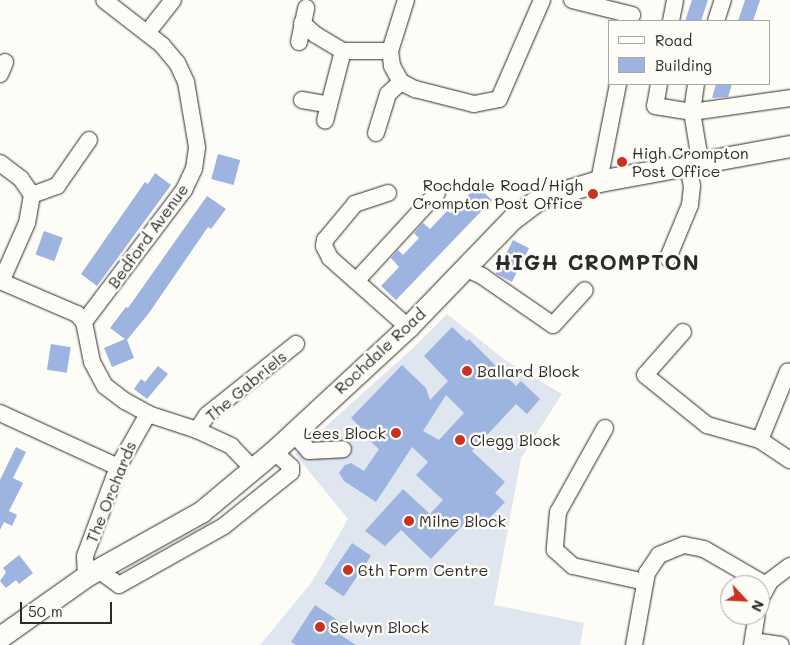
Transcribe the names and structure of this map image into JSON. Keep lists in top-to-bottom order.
{
  "streets": {
    "main road": ["Rochdale Road"],
    "street": ["Bedford Avenue", "The Gabriels", "The Orchards"]
  },
  "crossings": [
    ["Rochdale Road", "The Orchards"]
  ],
  "districts": ["HIGH CROMPTON"],
  "places": [
    "High Crompton Post Office",
    "Rochdale Road/High Crompton Post Office",
    "Ballard Block",
    "Lees Block",
    "Clegg Block",
    "Milne Block",
    "6th Form Centre",
    "Selwyn Block"
  ],
  "legend": ["Road", "Building"],
  "scale_bar": "50 m",
  "north": "bottom right"
}
